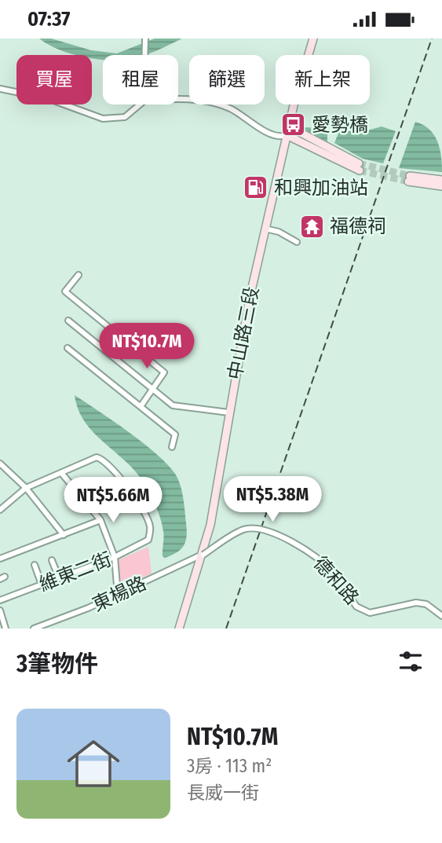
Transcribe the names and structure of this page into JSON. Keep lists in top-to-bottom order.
{
  "streets": {
    "street": [
      "中山路三段",
      "維東二街",
      "德和路",
      "東楊路"
    ]
  },
  "crossings": [
    ["中山路三段", "德和路"],
    ["中山路三段", "東楊路"],
    ["德和路", "東楊路"]
  ],
  "places": {
    "bus stop": ["愛勢橋"],
    "fuel station": ["和興加油站"],
    "temple": ["福德祠"]
  },
  "page": {
    "status": "07:37",
    "chip": [
      "買屋",
      "租屋",
      "篩選",
      "新上架"
    ],
    "price": ["NT$10.7M", "NT$5.38M", "NT$5.66M"],
    "heading": "3筆物件",
    "list": [
      {
        "name": "NT$10.7M",
        "note": "3房 · 113 m² · 長威一街"
      }
    ]
  }
}
